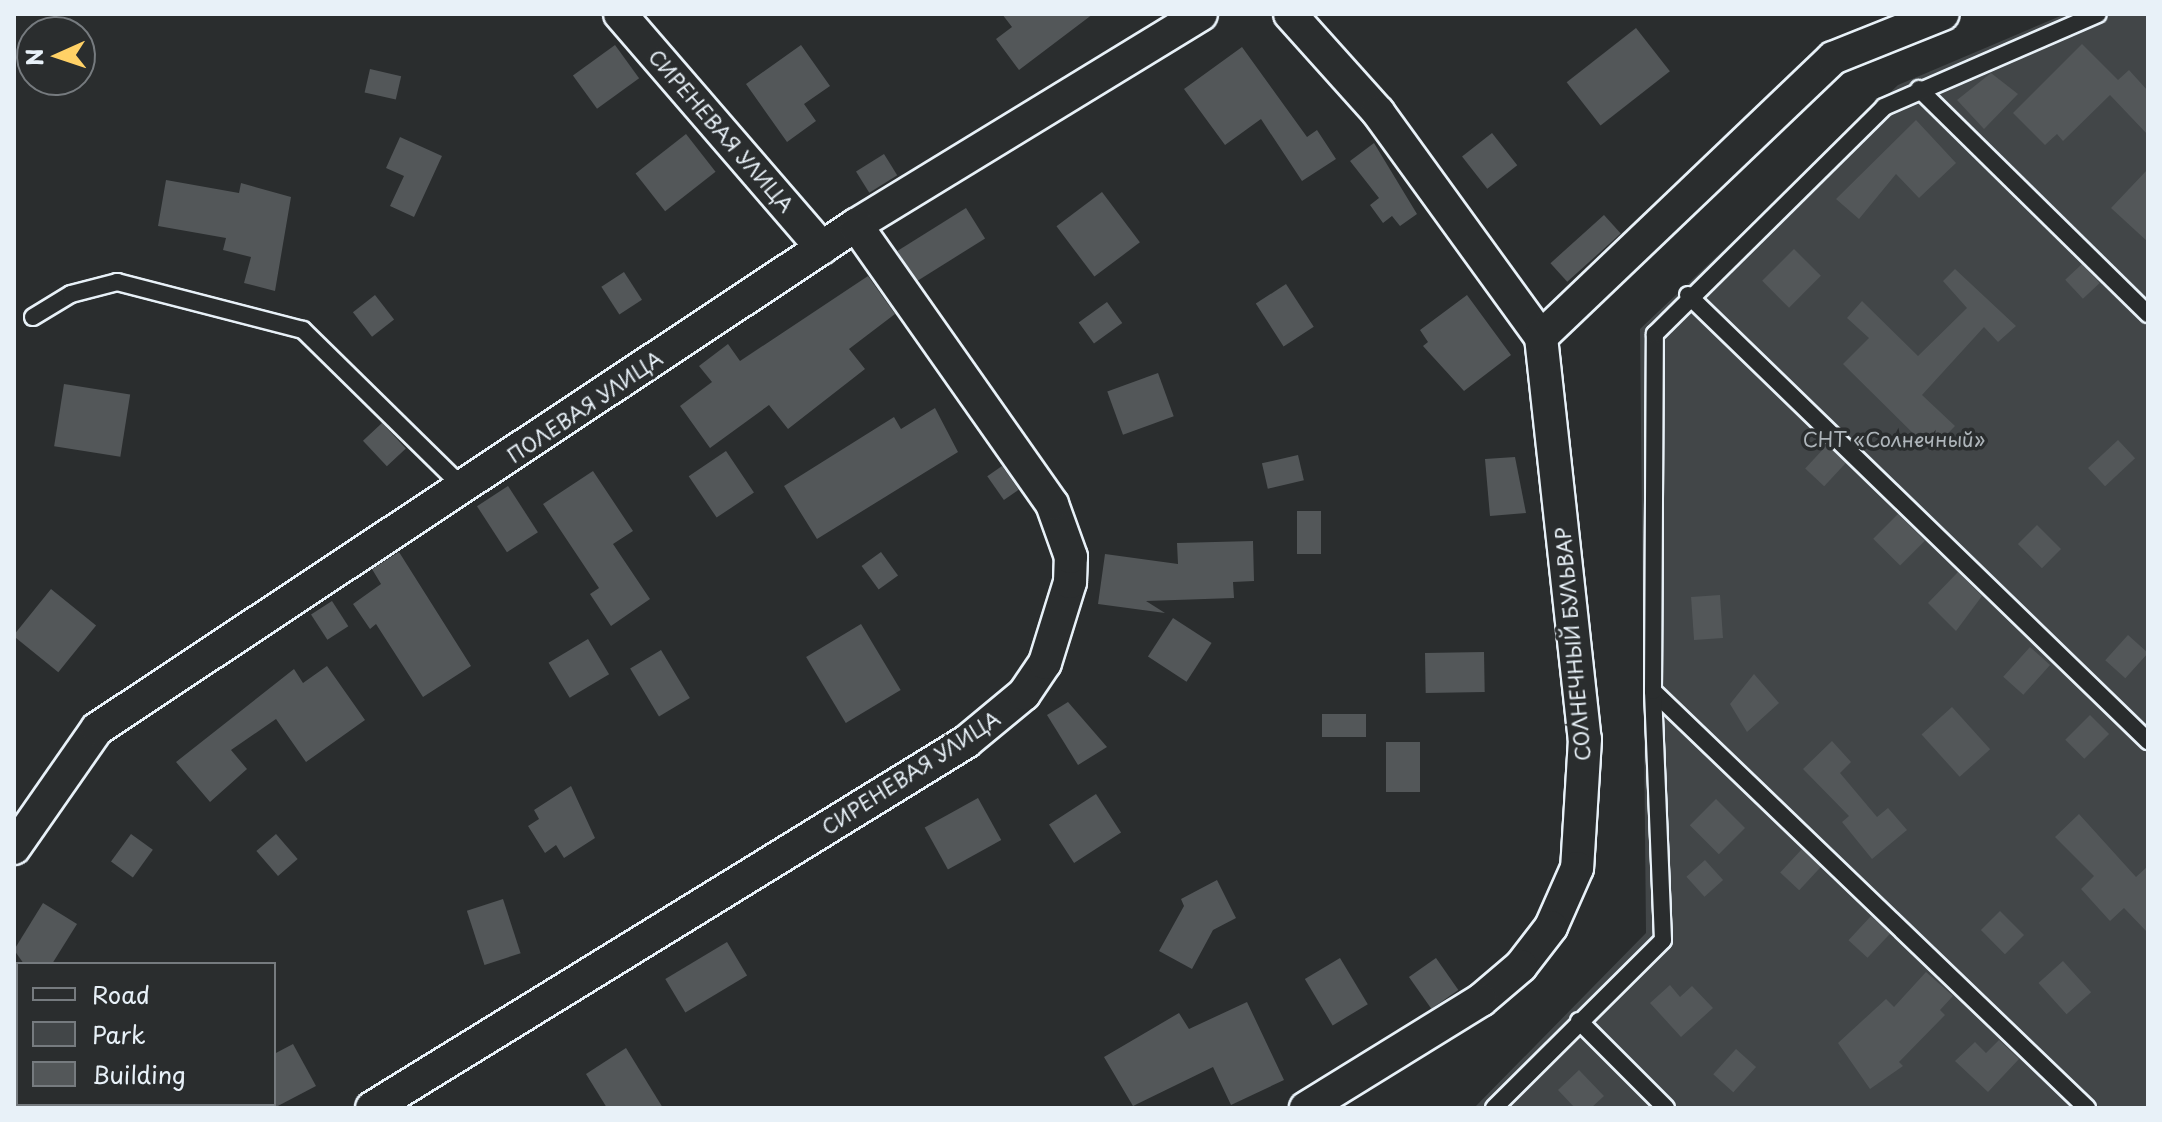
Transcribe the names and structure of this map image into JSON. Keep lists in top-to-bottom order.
{
  "streets": {
    "street": ["СИРЕНЕВАЯ УЛИЦА", "ПОЛЕВАЯ УЛИЦА", "СОЛНЕЧНЫЙ БУЛЬВАР"]
  },
  "crossings": [
    ["СИРЕНЕВАЯ УЛИЦА", "ПОЛЕВАЯ УЛИЦА"]
  ],
  "parks": ["СНТ «Солнечный»"],
  "legend": ["Road", "Park", "Building"],
  "north": "left"
}
